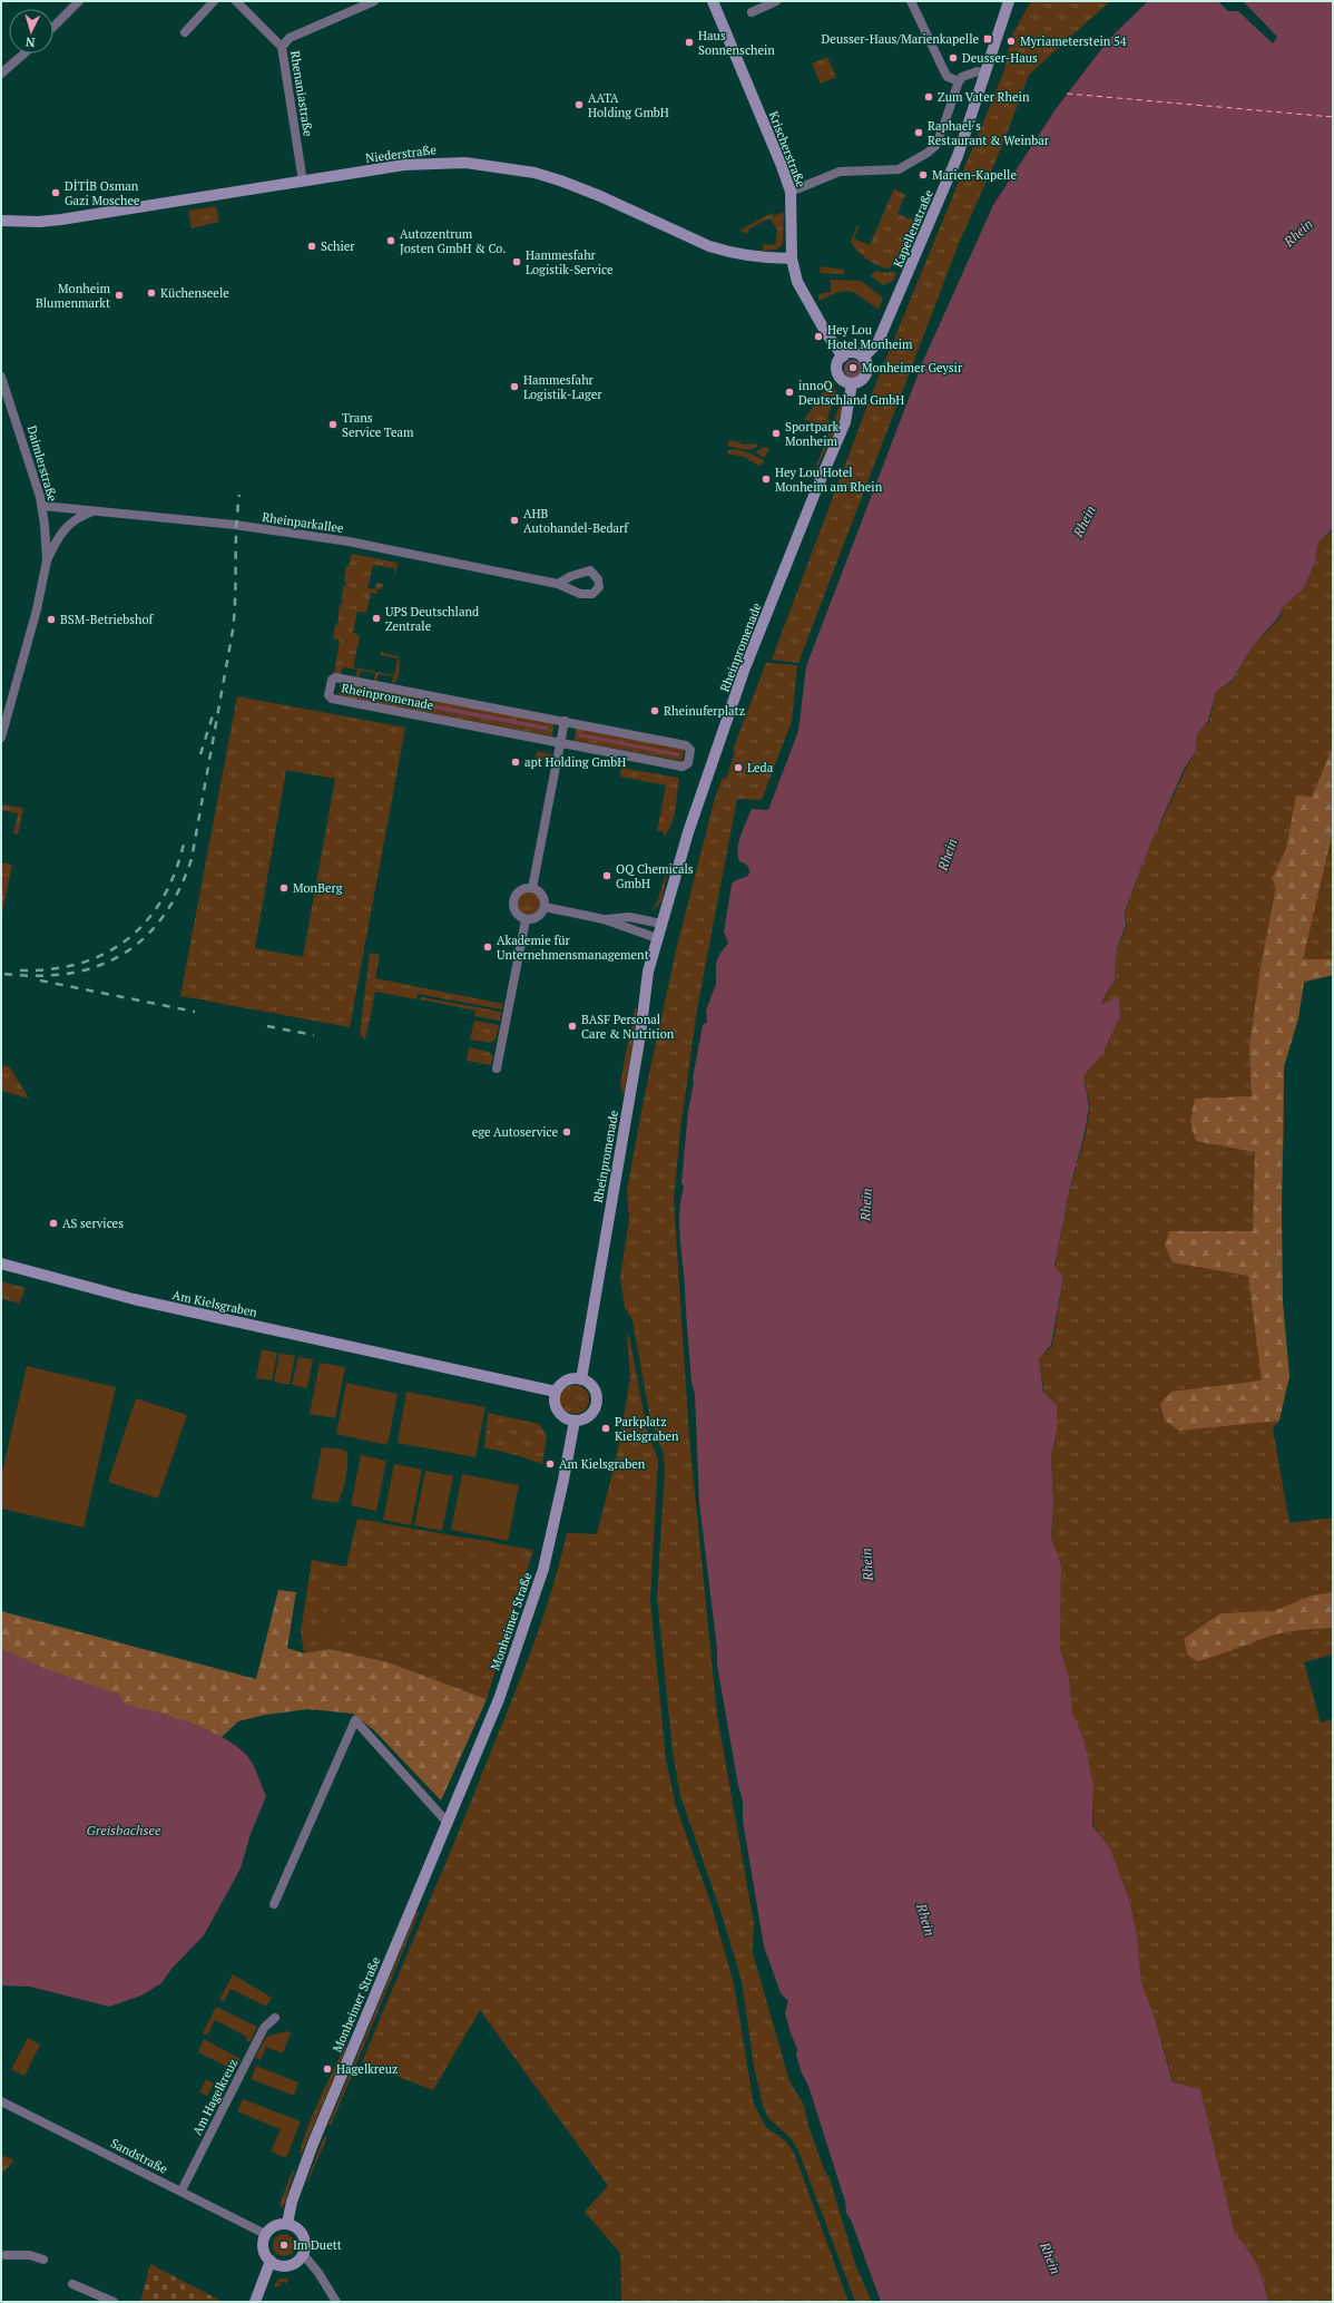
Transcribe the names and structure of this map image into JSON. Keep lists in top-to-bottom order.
{
  "streets": {
    "street": [
      "Rhenaniastraße",
      "Krischerstraße",
      "Niederstraße",
      "Kapellenstraße",
      "Daimlerstraße",
      "Rheinparkallee",
      "Rheinpromenade",
      "Am Kielsgraben",
      "Monheimer Straße",
      "Am Hagelkreuz",
      "Sandstraße"
    ]
  },
  "crossings": [
    ["Rhenaniastraße", "Niederstraße"],
    ["Krischerstraße", "Niederstraße"],
    ["Krischerstraße", "Kapellenstraße"],
    ["Krischerstraße", "Rheinpromenade"],
    ["Kapellenstraße", "Rheinpromenade"],
    ["Daimlerstraße", "Rheinparkallee"],
    ["Rheinpromenade", "Am Kielsgraben"],
    ["Rheinpromenade", "Monheimer Straße"],
    ["Am Kielsgraben", "Monheimer Straße"],
    ["Monheimer Straße", "Sandstraße"],
    ["Am Hagelkreuz", "Sandstraße"]
  ],
  "water": ["Rhein", "Greisbachsee"],
  "places": {
    "transit": ["Deusser-Haus/Marienkapelle"],
    "other": [
      "Myriameterstein 54",
      "Haus Sonnenschein",
      "Deusser-Haus",
      "Zum Vater Rhein",
      "AATA Holding GmbH",
      "Raphael´s Restaurant & Weinbar",
      "Marien-Kapelle",
      "DİTİB Osman Gazi Moschee",
      "Autozentrum Josten GmbH & Co.",
      "Schier",
      "Hammesfahr Logistik-Service",
      "Küchenseele",
      "Monheim Blumenmarkt",
      "Hey Lou Hotel Monheim",
      "Monheimer Geysir",
      "Hammesfahr Logistik-Lager",
      "innoQ Deutschland GmbH",
      "Trans Service Team",
      "Sportpark Monheim",
      "Hey Lou Hotel Monheim am Rhein",
      "AHB Autohandel-Bedarf",
      "UPS Deutschland Zentrale",
      "BSM-Betriebshof",
      "Rheinuferplatz",
      "apt Holding GmbH",
      "Leda",
      "OQ Chemicals GmbH",
      "MonBerg",
      "Akademie für Unternehmensmanagement",
      "BASF Personal Care & Nutrition",
      "ege Autoservice",
      "AS services",
      "Parkplatz Kielsgraben",
      "Am Kielsgraben",
      "Hagelkreuz",
      "Im Duett"
    ]
  },
  "north": "bottom"
}
